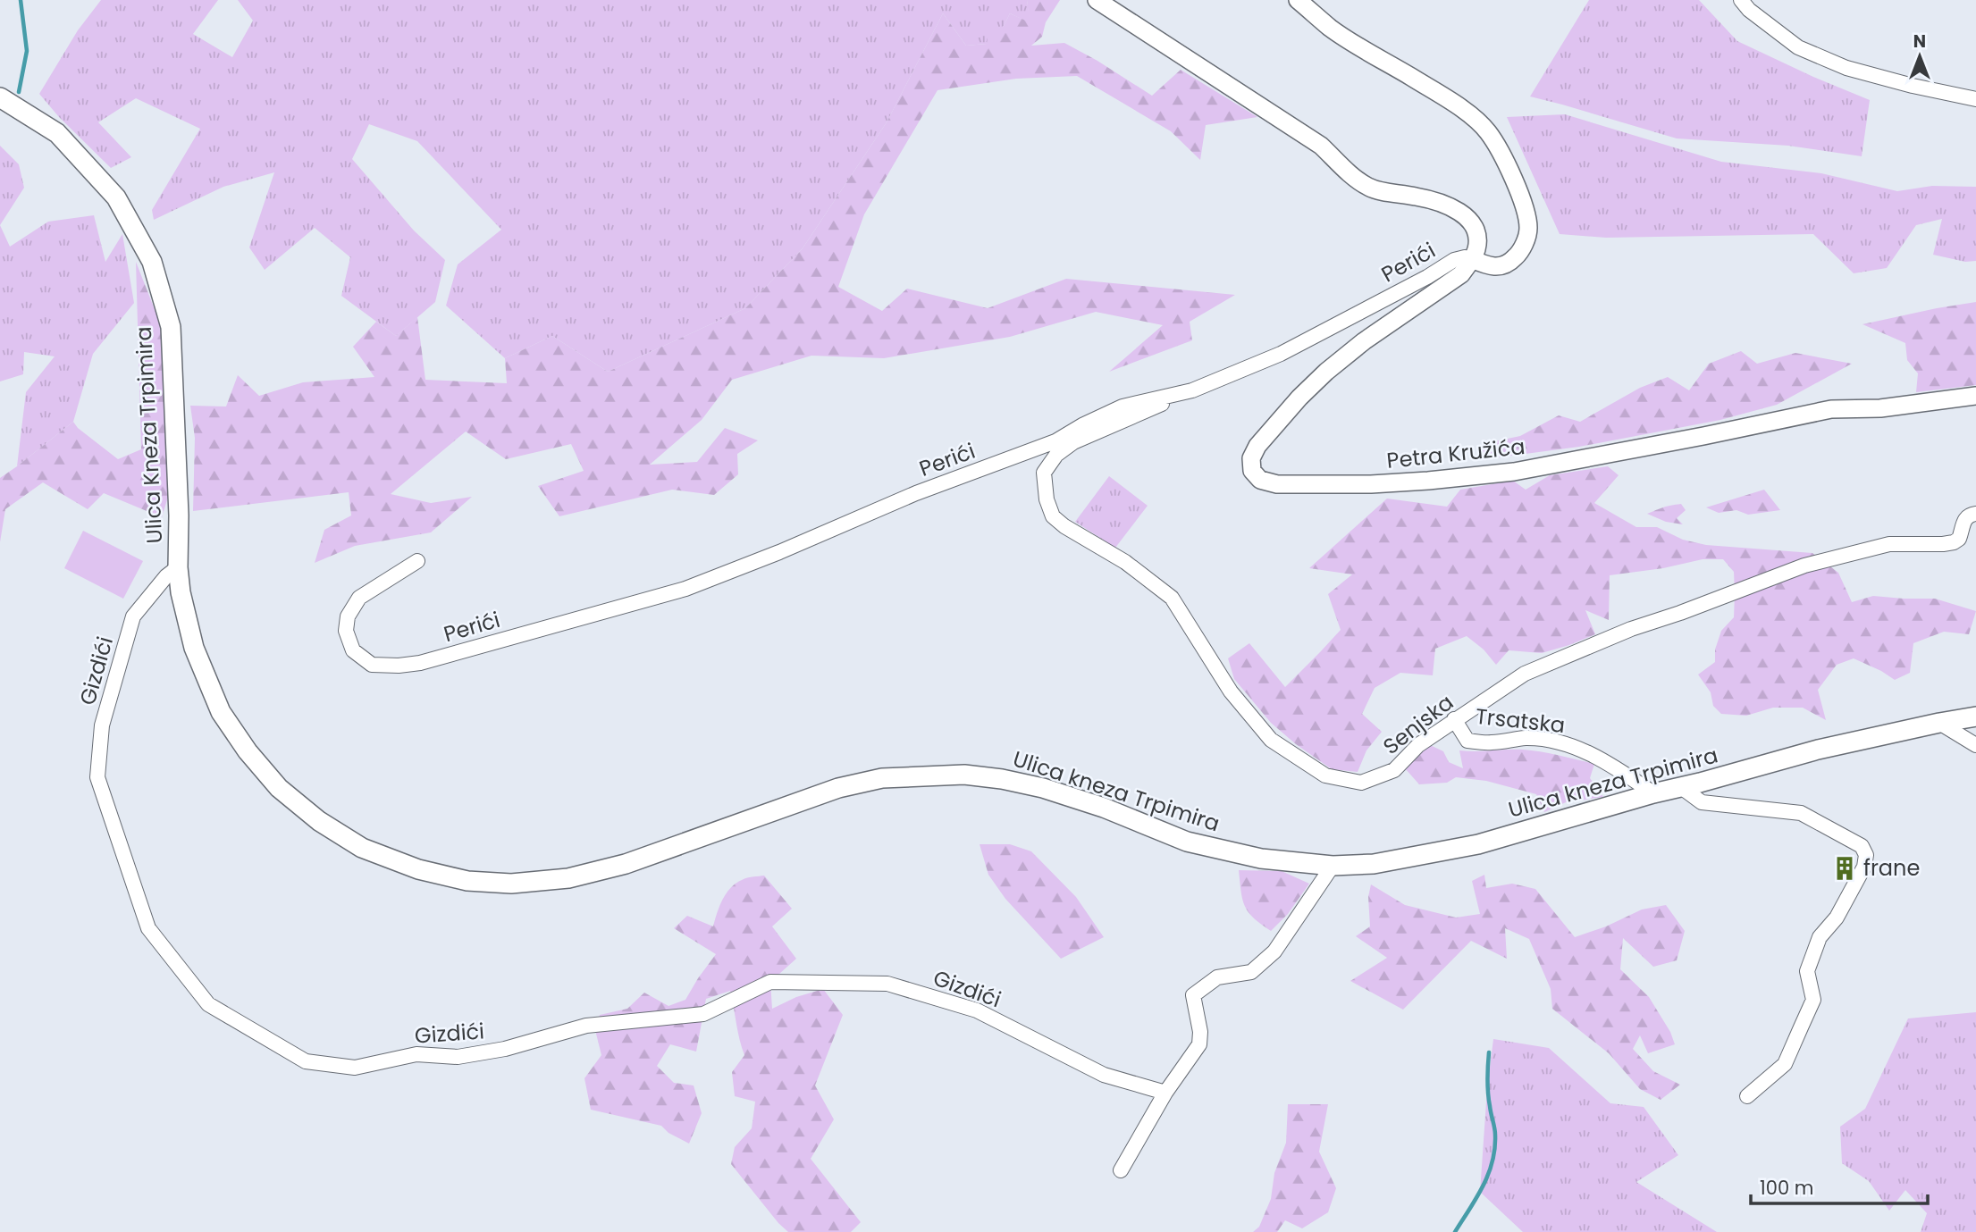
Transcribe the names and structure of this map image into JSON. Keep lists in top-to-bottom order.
{
  "streets": {
    "main road": ["Ulica Kneza Trpimira", "Ulica kneza Trpimira"],
    "street": [
      "Perići",
      "Petra Kružića",
      "Gizdići",
      "Trsatska",
      "Senjska"
    ]
  },
  "crossings": [
    ["Perići", "Petra Kružića"],
    ["Perići", "Senjska"],
    ["Ulica Kneza Trpimira", "Gizdići"],
    ["Ulica Kneza Trpimira", "Ulica kneza Trpimira"],
    ["Trsatska", "Senjska"],
    ["Trsatska", "Ulica kneza Trpimira"]
  ],
  "places": {
    "building": ["frane"]
  },
  "scale_bar": "100 m",
  "north": "top"
}
